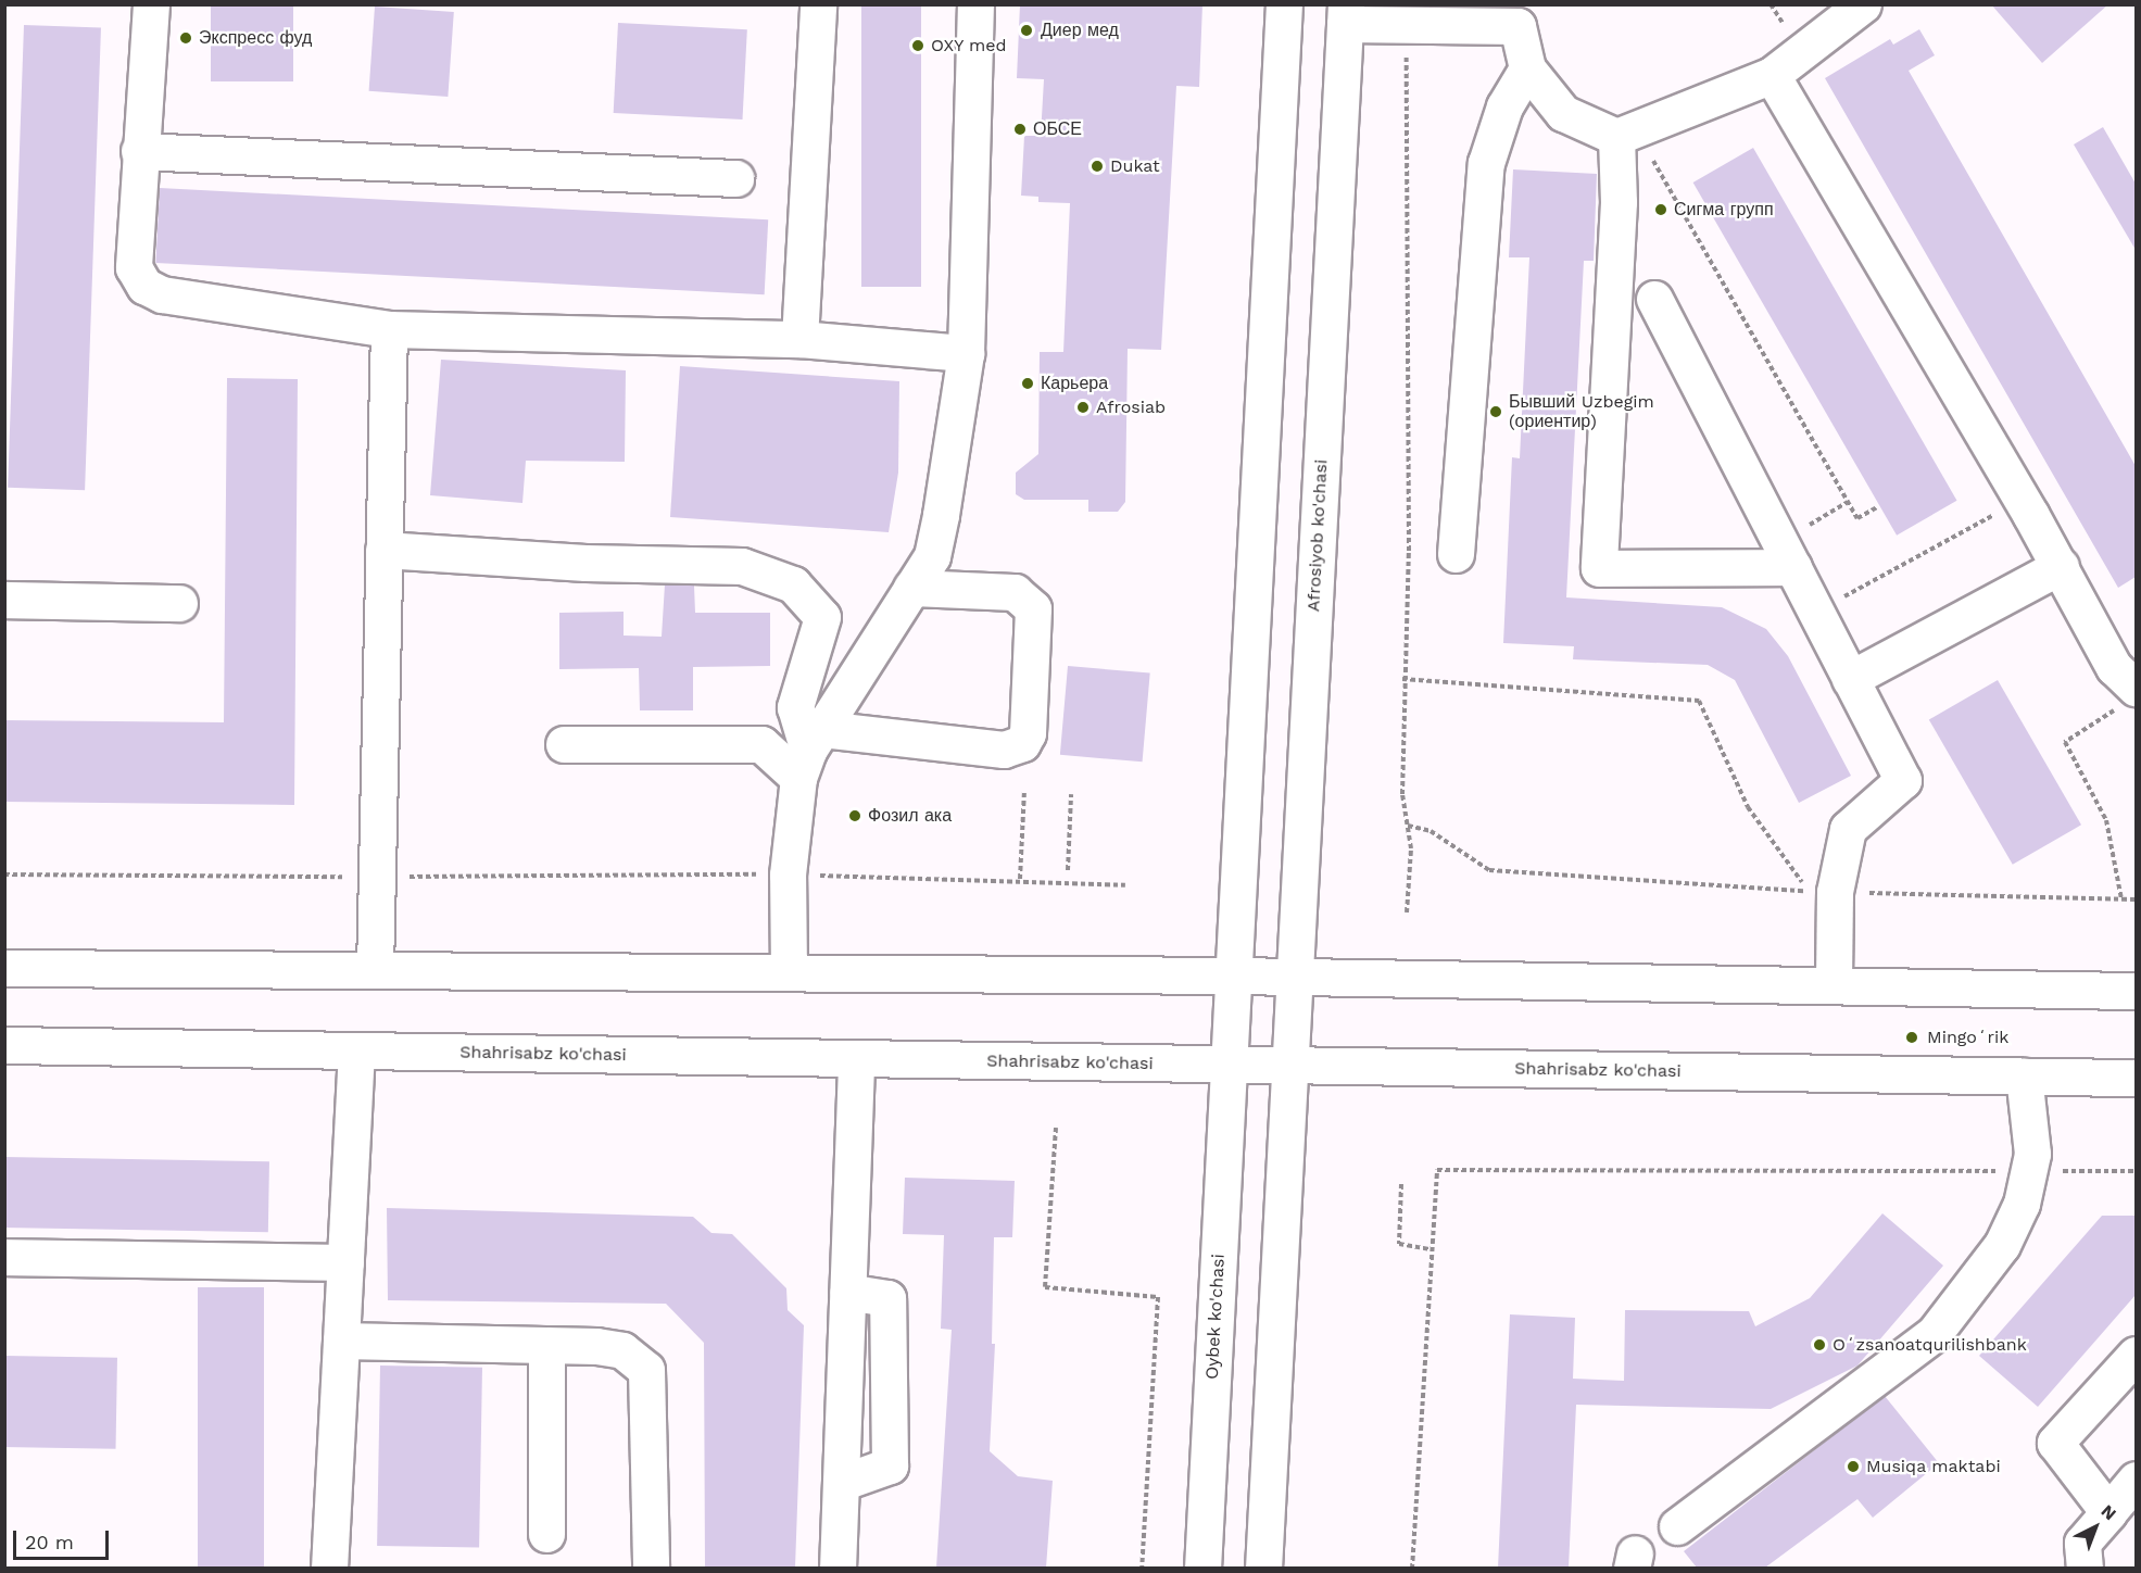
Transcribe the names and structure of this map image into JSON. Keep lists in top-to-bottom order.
{
  "streets": {
    "main road": ["Afrosiyob ko'chasi", "Shahrisabz ko'chasi", "Oybek ko'chasi"]
  },
  "crossings": [
    ["Afrosiyob ko'chasi", "Shahrisabz ko'chasi"],
    ["Shahrisabz ko'chasi", "Oybek ko'chasi"]
  ],
  "places": [
    "Диер мед",
    "Экспресс фуд",
    "OXY med",
    "ОБСЕ",
    "Dukat",
    "Сигма групп",
    "Карьера",
    "Afrosiab",
    "Бывший Uzbegim (ориентир)",
    "Фозил ака",
    "Mingoʻrik",
    "Oʻzsanoatqurilishbank",
    "Musiqa maktabi"
  ],
  "scale_bar": "20 m",
  "north": "top right"
}
